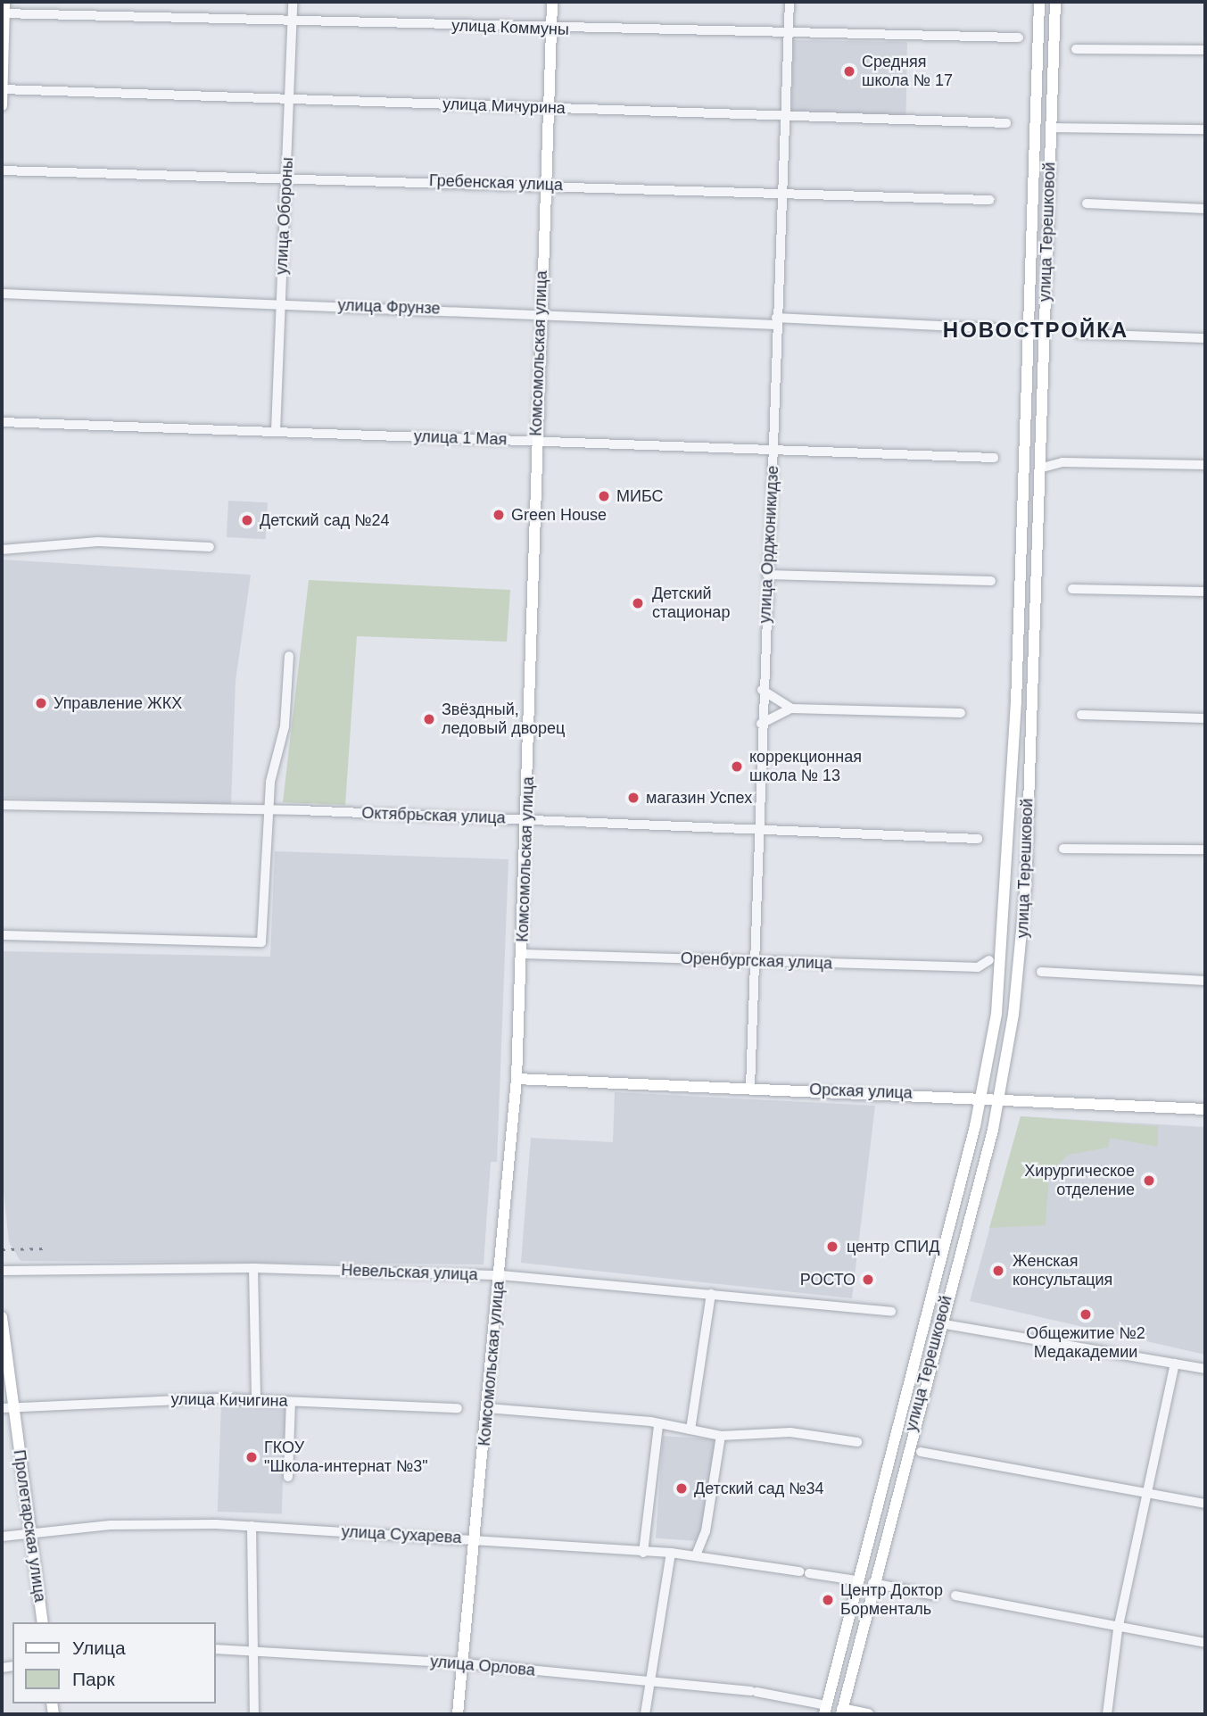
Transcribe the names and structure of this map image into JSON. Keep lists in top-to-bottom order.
{
  "streets": {
    "main road": [
      "улица Терешковой",
      "Комсомольская улица",
      "Орская улица",
      "Пролетарская улица"
    ],
    "street": [
      "улица Коммуны",
      "улица Мичурина",
      "Гребенская улица",
      "улица Обороны",
      "улица Фрунзе",
      "улица 1 Мая",
      "улица Орджоникидзе",
      "Октябрьская улица",
      "Оренбургская улица",
      "Невельская улица",
      "улица Кичигина",
      "улица Сухарева",
      "улица Орлова"
    ]
  },
  "crossings": [
    ["улица Коммуны", "улица Обороны"],
    ["улица Коммуны", "Комсомольская улица"],
    ["улица Коммуны", "улица Орджоникидзе"],
    ["улица Мичурина", "улица Обороны"],
    ["улица Мичурина", "Комсомольская улица"],
    ["улица Мичурина", "улица Орджоникидзе"],
    ["Гребенская улица", "улица Обороны"],
    ["Гребенская улица", "Комсомольская улица"],
    ["Гребенская улица", "улица Орджоникидзе"],
    ["улица Обороны", "улица Фрунзе"],
    ["улица Обороны", "улица 1 Мая"],
    ["улица Терешковой", "Орская улица"],
    ["улица Терешковой", "улица Сухарева"],
    ["улица Терешковой", "улица Орлова"],
    ["улица Фрунзе", "Комсомольская улица"],
    ["улица Фрунзе", "улица Орджоникидзе"],
    ["Комсомольская улица", "улица 1 Мая"],
    ["Комсомольская улица", "Октябрьская улица"],
    ["Комсомольская улица", "Оренбургская улица"],
    ["Комсомольская улица", "Орская улица"],
    ["Комсомольская улица", "Невельская улица"],
    ["Комсомольская улица", "улица Сухарева"],
    ["Комсомольская улица", "улица Орлова"],
    ["улица 1 Мая", "улица Орджоникидзе"],
    ["улица Орджоникидзе", "Октябрьская улица"],
    ["улица Орджоникидзе", "Оренбургская улица"],
    ["улица Орджоникидзе", "Орская улица"],
    ["улица Кичигина", "Пролетарская улица"],
    ["Пролетарская улица", "улица Сухарева"]
  ],
  "districts": ["НОВОСТРОЙКА"],
  "places": [
    "Средняя школа № 17",
    "МИБС",
    "Green House",
    "Детский сад №24",
    "Детский стационар",
    "Управление ЖКХ",
    "Звёздный, ледовый дворец",
    "коррекционная школа № 13",
    "магазин Успех",
    "Хирургическое отделение",
    "центр СПИД",
    "Женская консультация",
    "РОСТО",
    "Общежитие №2 Медакадемии",
    "ГКОУ \"Школа-интернат №3\"",
    "Детский сад №34",
    "Центр Доктор Борменталь"
  ],
  "legend": ["Улица", "Парк"]
}
